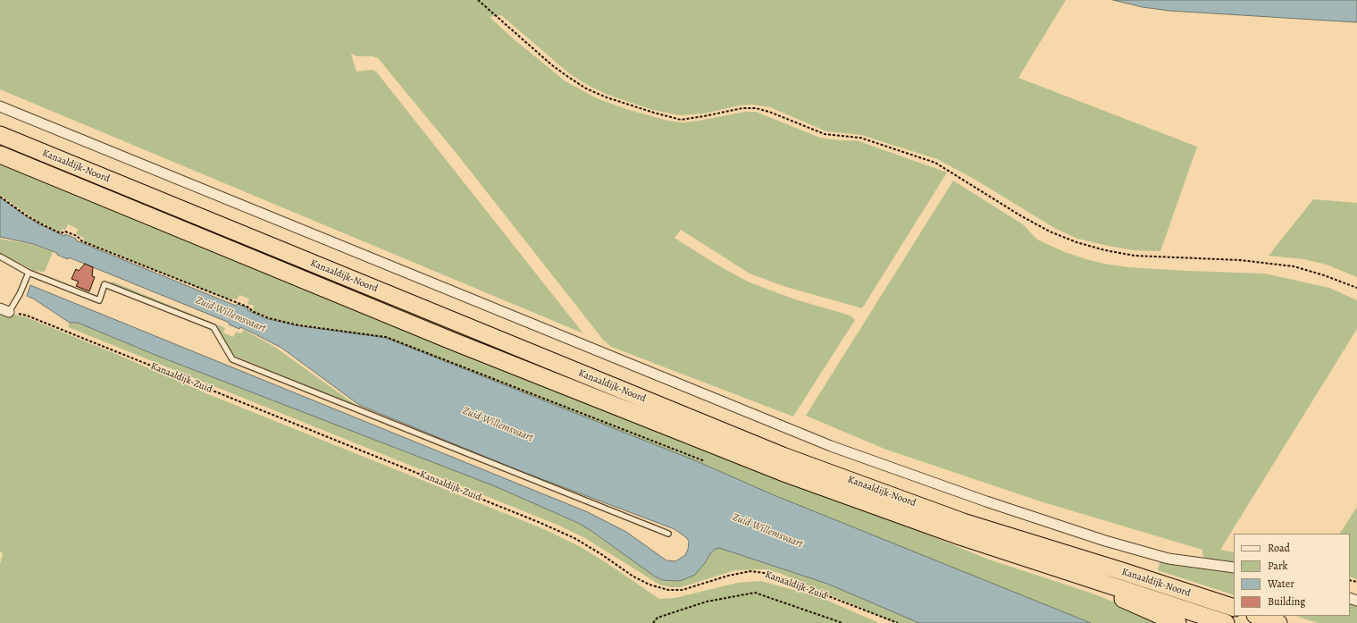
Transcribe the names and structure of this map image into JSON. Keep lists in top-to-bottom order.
{
  "streets": {
    "highway": ["Kanaaldijk-Noord"],
    "path": ["Kanaaldijk-Zuid"]
  },
  "water": ["Zuid-Willemsvaart"],
  "legend": [
    "Road",
    "Park",
    "Water",
    "Building"
  ]
}
